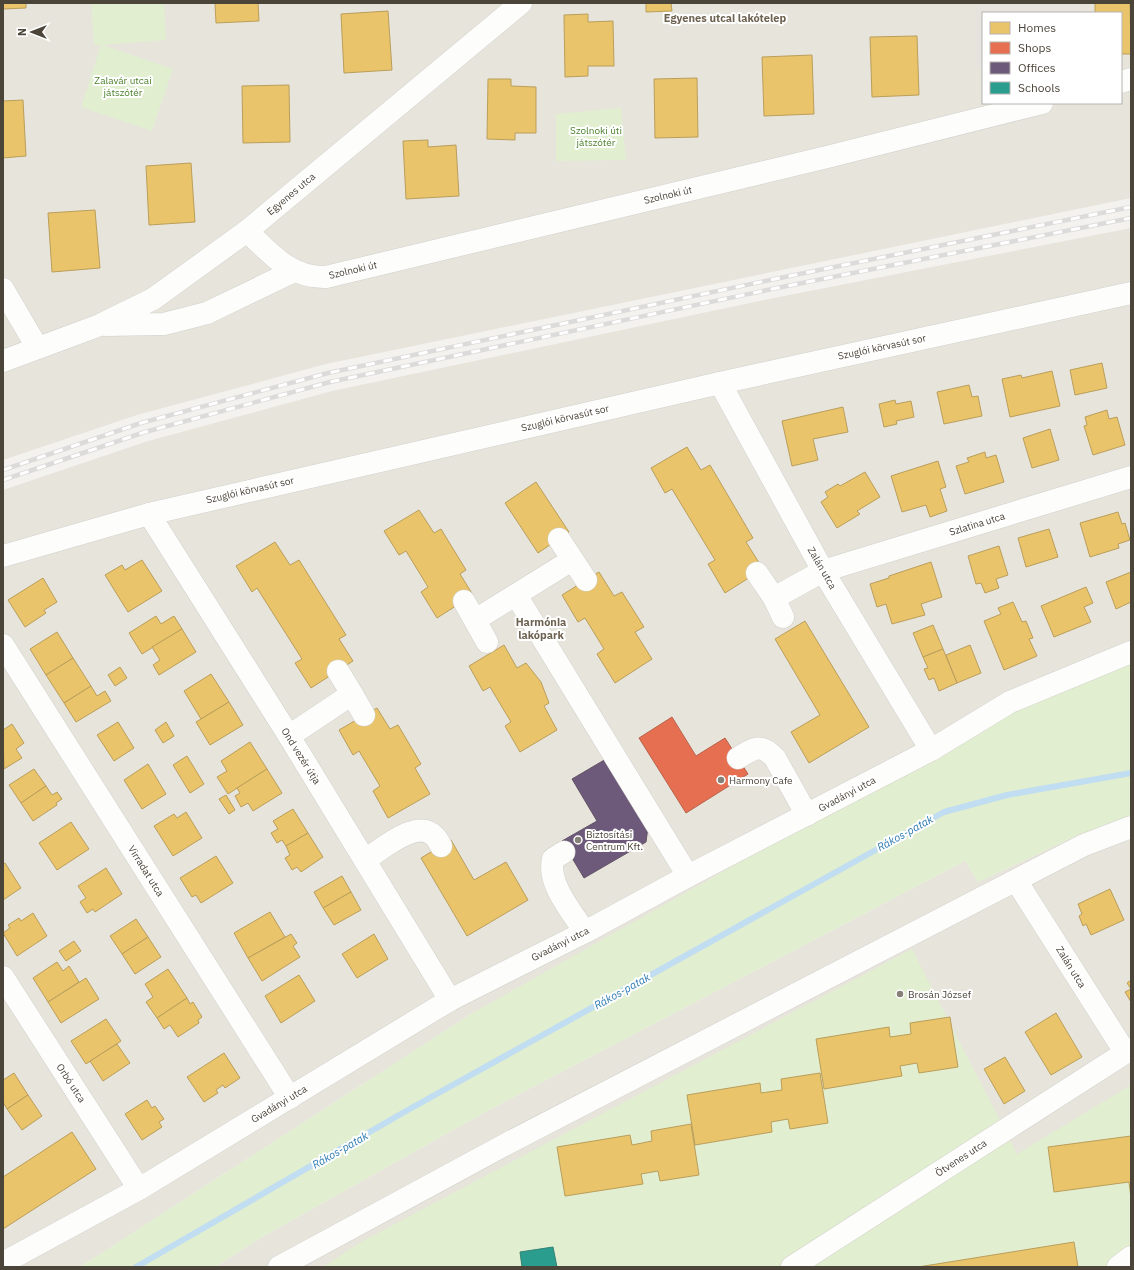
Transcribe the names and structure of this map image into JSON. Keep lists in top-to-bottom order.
{
  "streets": {
    "street": [
      "Egyenes utca",
      "Szolnoki út",
      "Szuglói körvasút sor",
      "Szlatina utca",
      "Zalán utca",
      "Ond vezér útja",
      "Gvadányi utca",
      "Virradat utca",
      "Orbó utca",
      "Ötvenes utca"
    ]
  },
  "crossings": [
    ["Egyenes utca", "Szolnoki út"],
    ["Szuglói körvasút sor", "Zalán utca"],
    ["Szuglói körvasút sor", "Ond vezér útja"],
    ["Szlatina utca", "Zalán utca"],
    ["Zalán utca", "Gvadányi utca"],
    ["Zalán utca", "Ötvenes utca"],
    ["Ond vezér útja", "Gvadányi utca"],
    ["Gvadányi utca", "Virradat utca"],
    ["Gvadányi utca", "Orbó utca"]
  ],
  "districts": ["Egyenes utcai lakótelep", "Harmónia lakópark"],
  "water": ["Rákos-patak"],
  "parks": ["Zalavár utcai játszótér", "Szolnoki úti játszótér"],
  "places": ["Harmony Cafe", "Biztosítási Centrum Kft.", "Brosán József"],
  "legend": [
    "Homes",
    "Shops",
    "Offices",
    "Schools"
  ],
  "north": "left"
}
